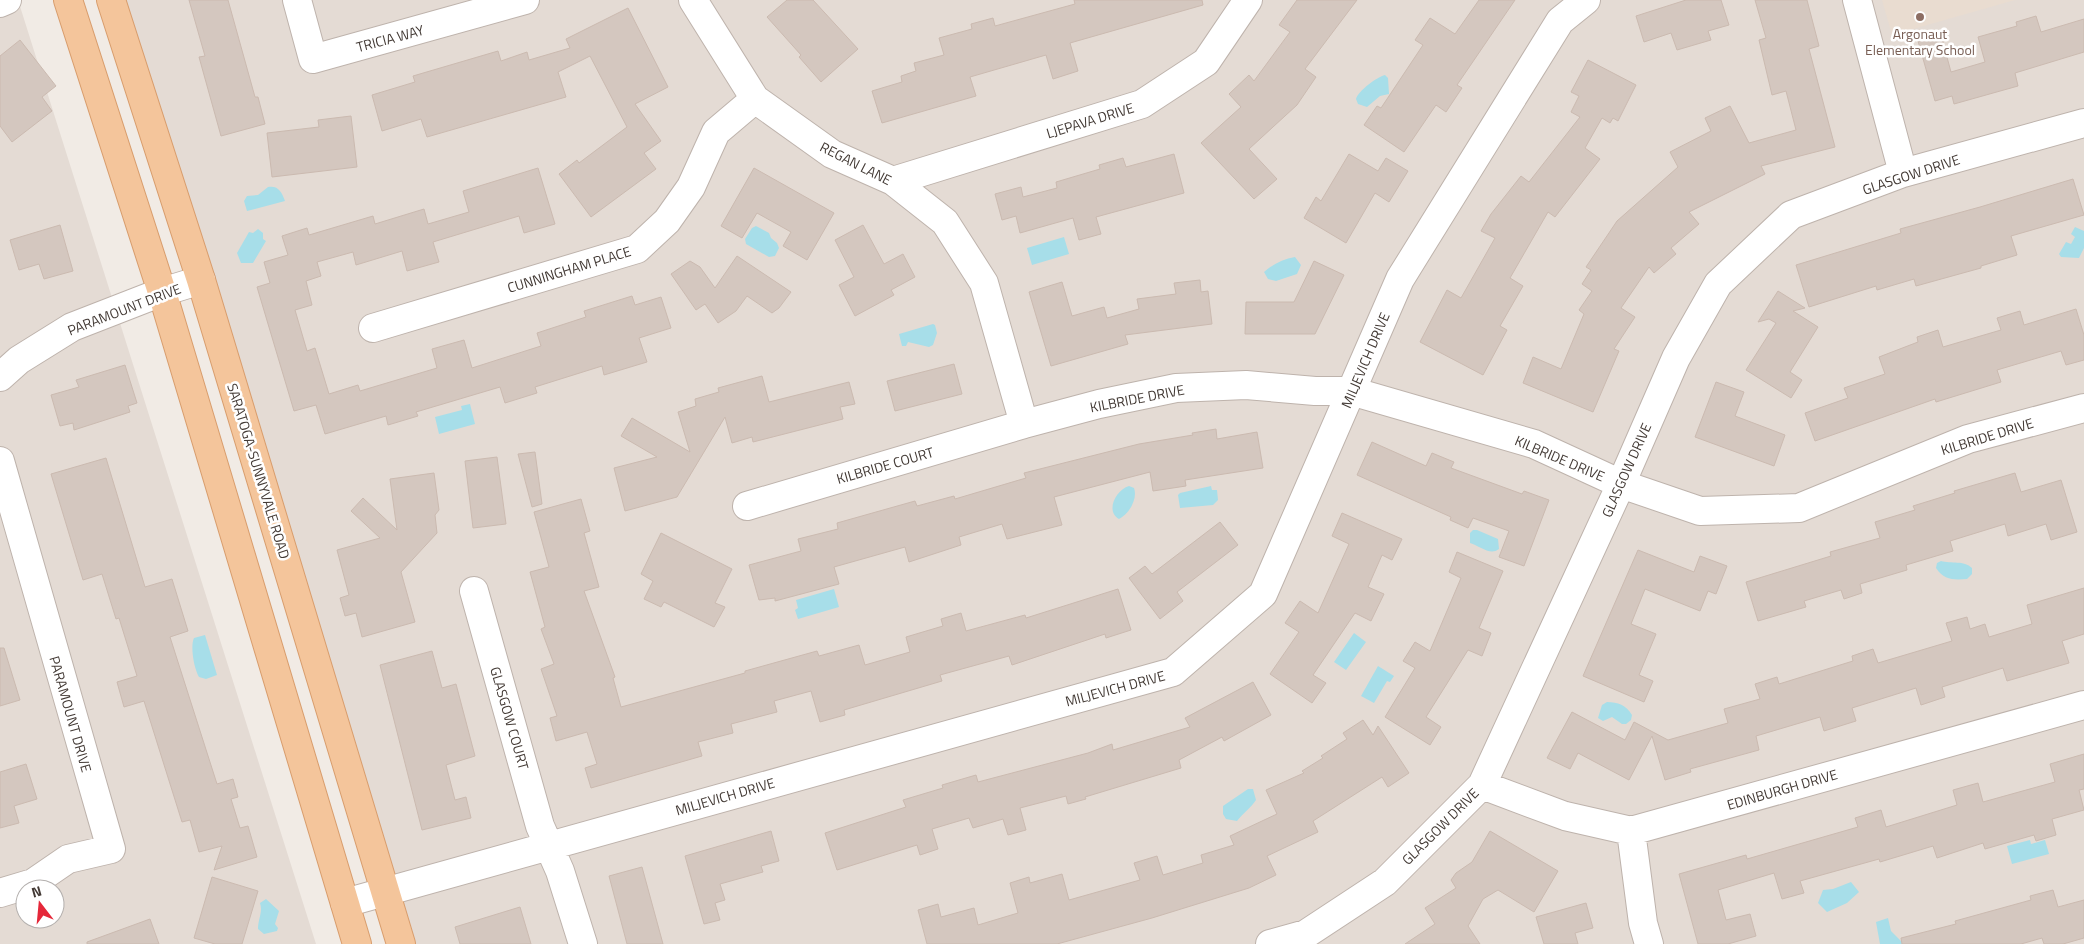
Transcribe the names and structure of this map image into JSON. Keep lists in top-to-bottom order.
{
  "streets": {
    "main road": ["SARATOGA-SUNNYVALE ROAD"],
    "street": [
      "TRICIA WAY",
      "LJEPAVA DRIVE",
      "REGAN LANE",
      "GLASGOW DRIVE",
      "CUNNINGHAM PLACE",
      "PARAMOUNT DRIVE",
      "MILJEVICH DRIVE",
      "KILBRIDE DRIVE",
      "KILBRIDE COURT",
      "GLASGOW COURT",
      "EDINBURGH DRIVE"
    ]
  },
  "crossings": [
    ["LJEPAVA DRIVE", "REGAN LANE"],
    ["REGAN LANE", "CUNNINGHAM PLACE"],
    ["REGAN LANE", "KILBRIDE DRIVE"],
    ["REGAN LANE", "KILBRIDE COURT"],
    ["GLASGOW DRIVE", "KILBRIDE DRIVE"],
    ["GLASGOW DRIVE", "EDINBURGH DRIVE"],
    ["PARAMOUNT DRIVE", "SARATOGA-SUNNYVALE ROAD"],
    ["MILJEVICH DRIVE", "KILBRIDE DRIVE"],
    ["MILJEVICH DRIVE", "SARATOGA-SUNNYVALE ROAD"],
    ["MILJEVICH DRIVE", "GLASGOW COURT"],
    ["KILBRIDE DRIVE", "KILBRIDE COURT"]
  ],
  "places": ["Argonaut Elementary School"],
  "north": "top"
}
